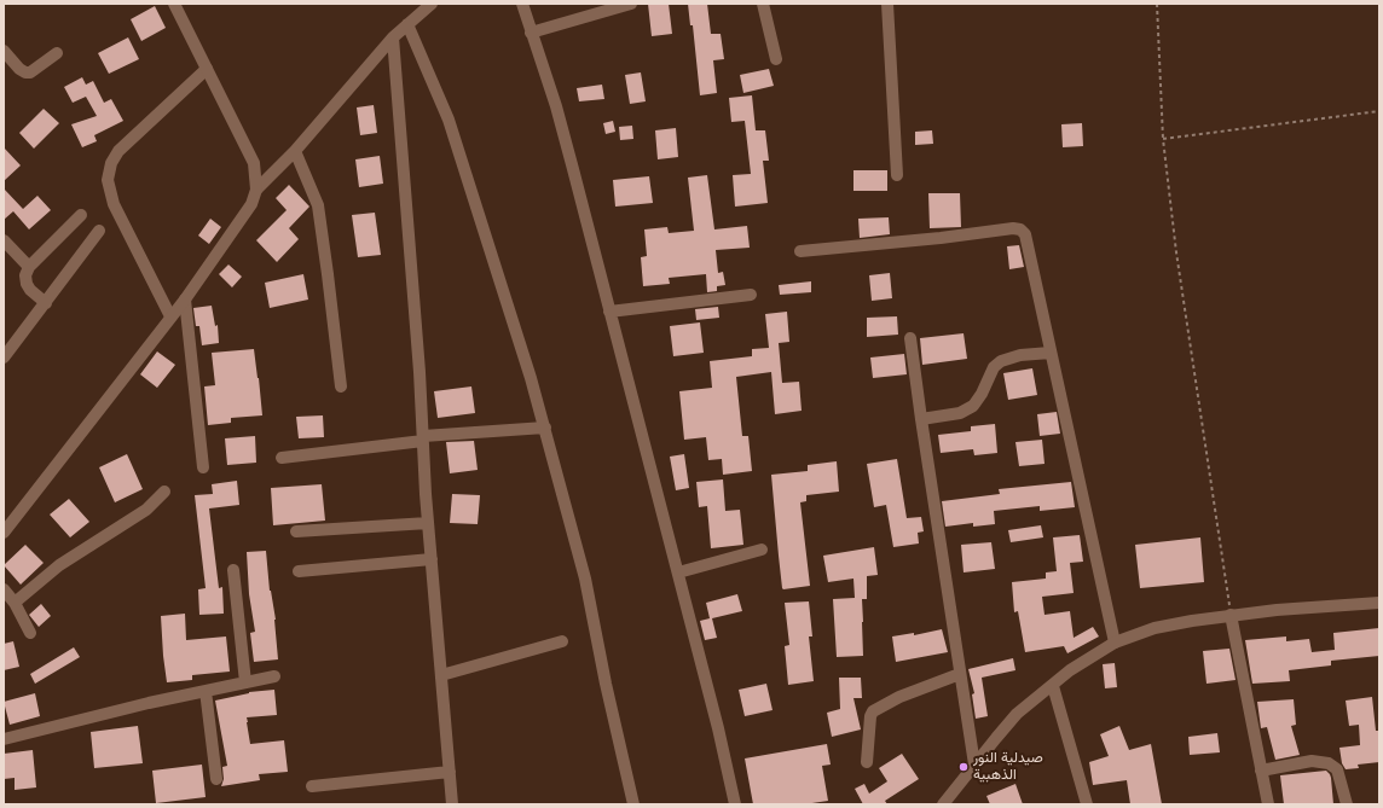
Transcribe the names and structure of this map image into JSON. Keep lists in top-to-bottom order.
{
  "places": ["صيدلية النور الذهبية"]
}
